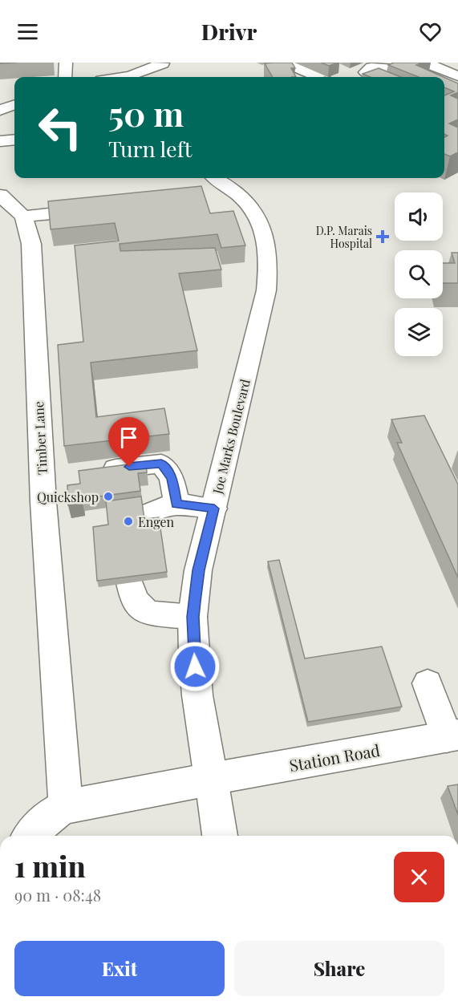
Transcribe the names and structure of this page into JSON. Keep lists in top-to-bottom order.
{
  "streets": {
    "main road": ["Joe Marks Boulevard", "Timber Lane", "Station Road"]
  },
  "crossings": [
    ["Joe Marks Boulevard", "Station Road"],
    ["Timber Lane", "Station Road"]
  ],
  "places": {
    "health": ["D.P. Marais Hospital"],
    "other": ["Quickshop", "Engen"]
  },
  "page": {
    "header": "Drivr",
    "turn": ["50 m", "Turn left"],
    "heading": ["1 min", "90 m · 08:48"],
    "buttons": ["Exit", "Share"]
  }
}
